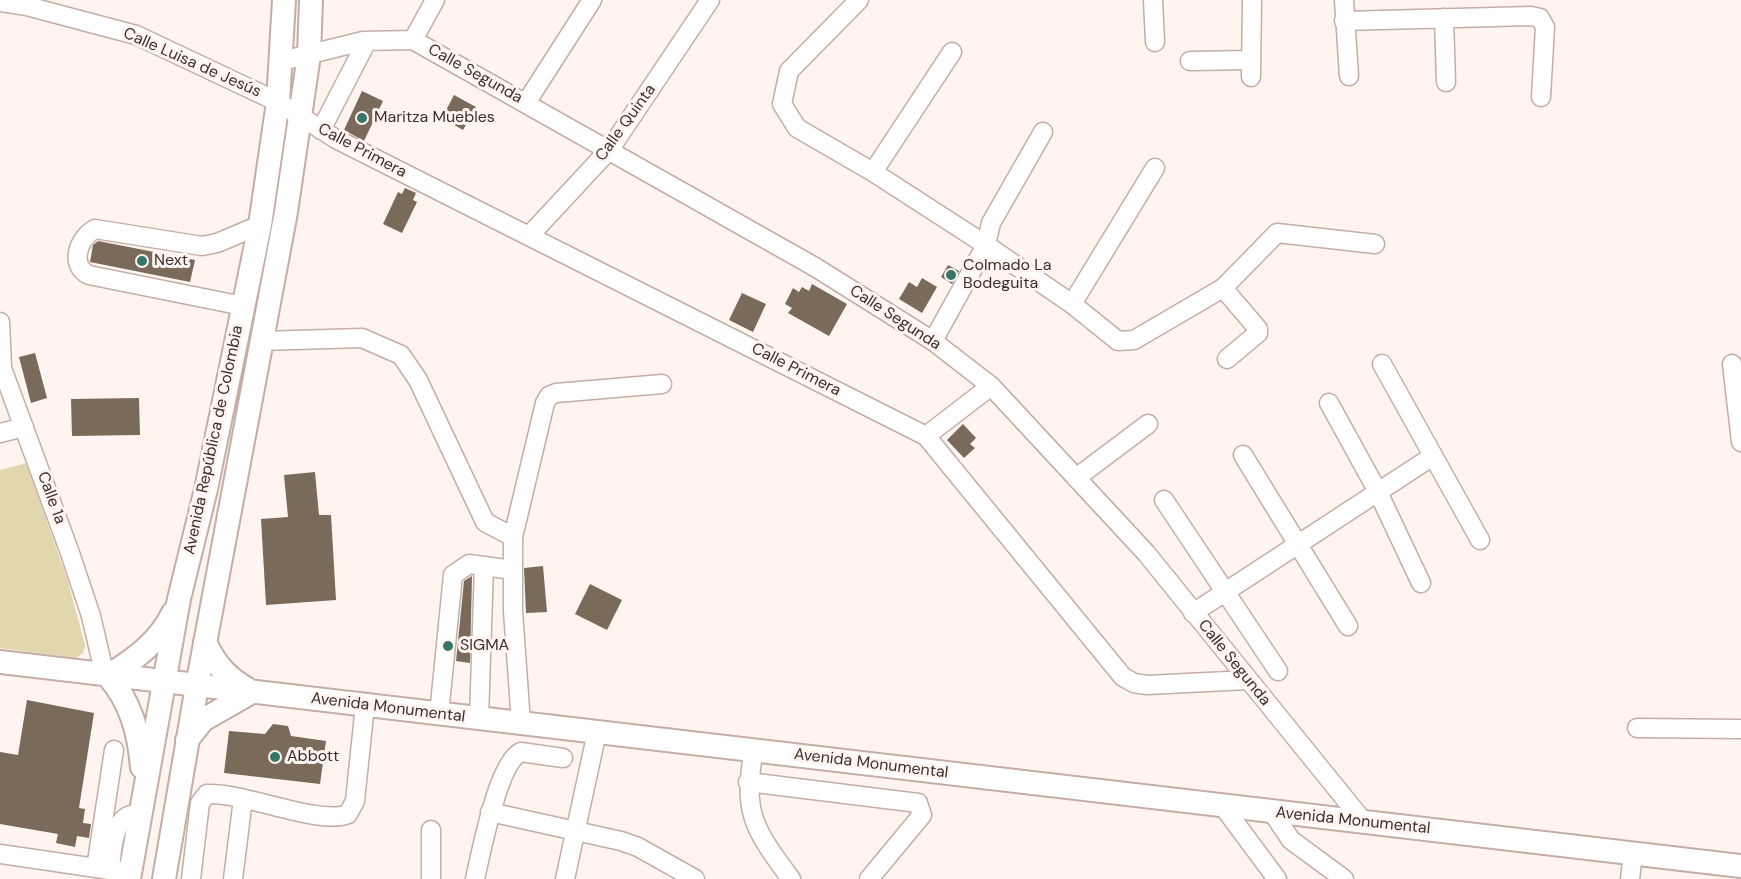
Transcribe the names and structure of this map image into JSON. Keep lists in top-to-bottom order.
{
  "streets": {
    "main road": ["Avenida República de Colombia", "Avenida Monumental"],
    "street": [
      "Calle Luisa de Jesús",
      "Calle Segunda",
      "Calle Quinta",
      "Calle Primera",
      "Calle 1a"
    ]
  },
  "crossings": [
    ["Calle Luisa de Jesús", "Calle Primera"],
    ["Calle Luisa de Jesús", "Avenida República de Colombia"],
    ["Calle Segunda", "Calle Quinta"],
    ["Calle Segunda", "Calle Primera"],
    ["Calle Segunda", "Avenida República de Colombia"],
    ["Calle Segunda", "Avenida Monumental"],
    ["Calle Quinta", "Calle Primera"],
    ["Calle Primera", "Avenida República de Colombia"],
    ["Avenida República de Colombia", "Avenida Monumental"],
    ["Calle 1a", "Avenida Monumental"]
  ],
  "places": [
    "Maritza Muebles",
    "Next",
    "Colmado La Bodeguita",
    "SIGMA",
    "Abbott"
  ]
}
